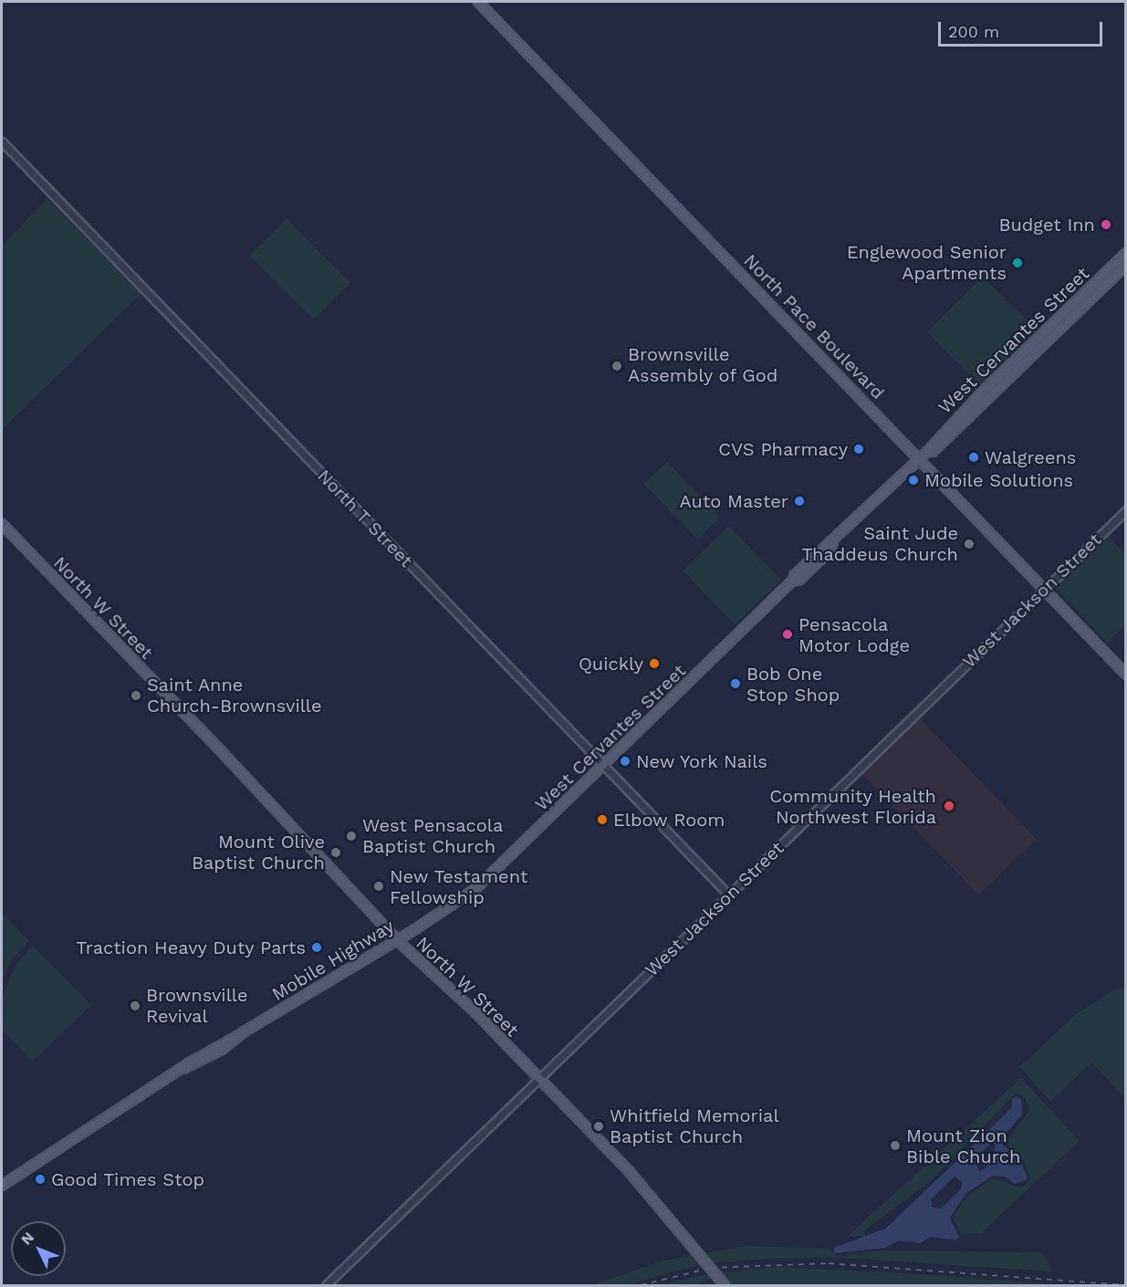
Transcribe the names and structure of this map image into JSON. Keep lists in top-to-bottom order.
{
  "streets": {
    "main road": [
      "North Pace Boulevard",
      "West Cervantes Street",
      "North W Street",
      "Mobile Highway"
    ],
    "street": ["North T Street", "West Jackson Street"]
  },
  "crossings": [
    ["North Pace Boulevard", "West Cervantes Street"],
    ["North Pace Boulevard", "West Jackson Street"],
    ["West Cervantes Street", "North T Street"],
    ["West Cervantes Street", "Mobile Highway"],
    ["North T Street", "West Jackson Street"],
    ["West Jackson Street", "North W Street"],
    ["North W Street", "Mobile Highway"]
  ],
  "places": [
    "Budget Inn",
    "Englewood Senior Apartments",
    "Brownsville Assembly of God",
    "CVS Pharmacy",
    "Walgreens",
    "Mobile Solutions",
    "Auto Master",
    "Saint Jude Thaddeus Church",
    "Pensacola Motor Lodge",
    "Quickly",
    "Bob One Stop Shop",
    "Saint Anne Church-Brownsville",
    "New York Nails",
    "Community Health Northwest Florida",
    "Elbow Room",
    "West Pensacola Baptist Church",
    "Mount Olive Baptist Church",
    "New Testament Fellowship",
    "Traction Heavy Duty Parts",
    "Brownsville Revival",
    "Whitfield Memorial Baptist Church",
    "Mount Zion Bible Church",
    "Good Times Stop"
  ],
  "scale_bar": "200 m",
  "north": "top left"
}
